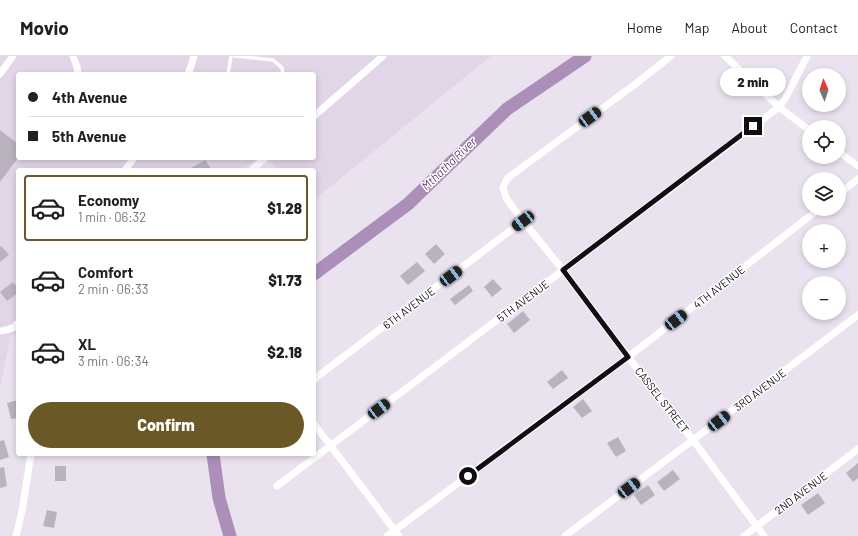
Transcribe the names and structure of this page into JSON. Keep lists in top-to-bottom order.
{
  "streets": {
    "street": [
      "4TH AVENUE",
      "5TH AVENUE",
      "6TH AVENUE",
      "3RD AVENUE",
      "CASSEL STREET",
      "2ND AVENUE"
    ]
  },
  "crossings": [
    ["4TH AVENUE", "CASSEL STREET"],
    ["5TH AVENUE", "CASSEL STREET"],
    ["6TH AVENUE", "CASSEL STREET"],
    ["3RD AVENUE", "CASSEL STREET"],
    ["CASSEL STREET", "2ND AVENUE"]
  ],
  "water": ["Mthatha River"],
  "north": "top",
  "page": {
    "header": "Movio",
    "nav": [
      "Home",
      "Map",
      "About",
      "Contact"
    ],
    "map_buttons": ["+", "−"],
    "bubble": "2 min",
    "banner": ["4th Avenue", "5th Avenue"],
    "list": [
      {
        "name": "Economy",
        "note": "1 min · 06:32",
        "value": "$1.28"
      },
      {
        "name": "Comfort",
        "note": "2 min · 06:33",
        "value": "$1.73"
      },
      {
        "name": "XL",
        "note": "3 min · 06:34",
        "value": "$2.18"
      }
    ],
    "buttons": "Confirm"
  }
}
